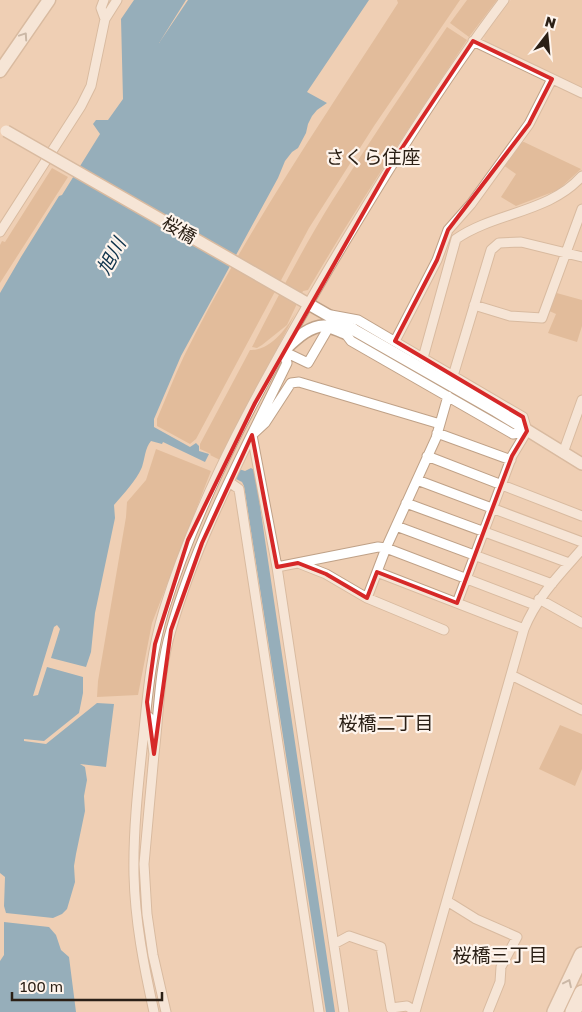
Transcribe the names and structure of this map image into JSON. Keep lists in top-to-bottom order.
{
  "streets": {
    "street": ["桜橋"]
  },
  "districts": ["さくら住座", "桜橋二丁目", "桜橋三丁目"],
  "water": ["旭川"],
  "scale_bar": "100 m",
  "north": "top"
}
